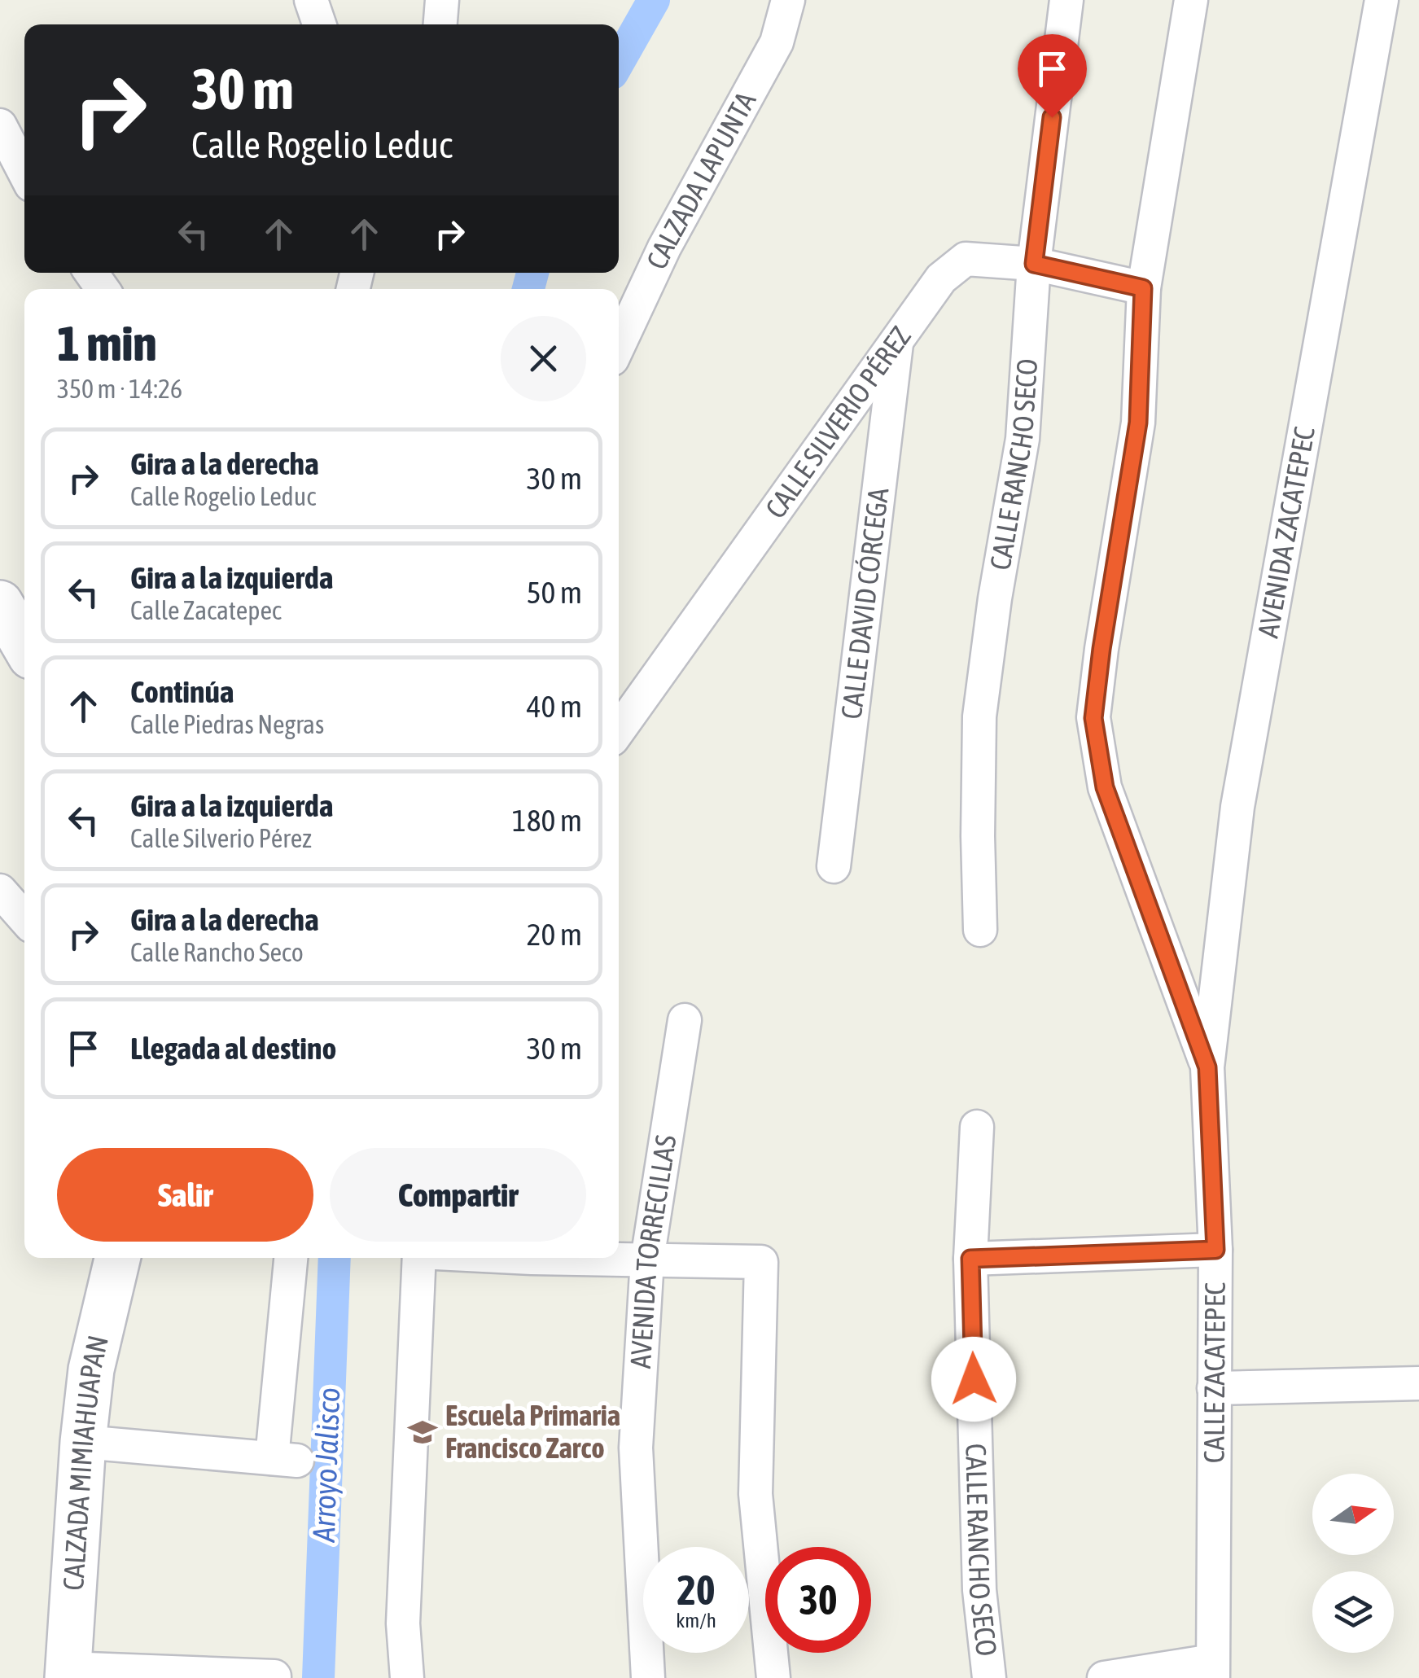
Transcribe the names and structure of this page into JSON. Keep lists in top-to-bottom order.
{
  "streets": {
    "main road": ["CALZADA MIMIAHUAPAN"],
    "street": [
      "CALZADA LAPUNTA",
      "CALLE SILVERIO PÉREZ",
      "CALLE RANCHO SECO",
      "AVENIDA ZACATEPEC",
      "CALLE DAVID CÓRCEGA",
      "AVENIDA TORRECILLAS",
      "CALLE ZACATEPEC"
    ]
  },
  "crossings": [
    ["CALLE SILVERIO PÉREZ", "CALLE RANCHO SECO"],
    ["CALLE SILVERIO PÉREZ", "CALLE DAVID CÓRCEGA"],
    ["AVENIDA ZACATEPEC", "CALLE ZACATEPEC"]
  ],
  "water": ["Arroyo Jalisco"],
  "places": {
    "school or university": ["Escuela Primaria Francisco Zarco"]
  },
  "north": "right",
  "page": {
    "turn": ["30 m", "Calle Rogelio Leduc"],
    "heading": ["1 min", "350 m · 14:26"],
    "list": [
      {
        "name": "Gira a la derecha",
        "note": "Calle Rogelio Leduc",
        "value": "30 m"
      },
      {
        "name": "Gira a la izquierda",
        "note": "Calle Zacatepec",
        "value": "50 m"
      },
      {
        "name": "Continúa",
        "note": "Calle Piedras Negras",
        "value": "40 m"
      },
      {
        "name": "Gira a la izquierda",
        "note": "Calle Silverio Pérez",
        "value": "180 m"
      },
      {
        "name": "Gira a la derecha",
        "note": "Calle Rancho Seco",
        "value": "20 m"
      },
      {
        "name": "Llegada al destino",
        "value": "30 m"
      }
    ],
    "buttons": ["Salir", "Compartir"],
    "speed": "20 km/h",
    "limit": "30"
  }
}
